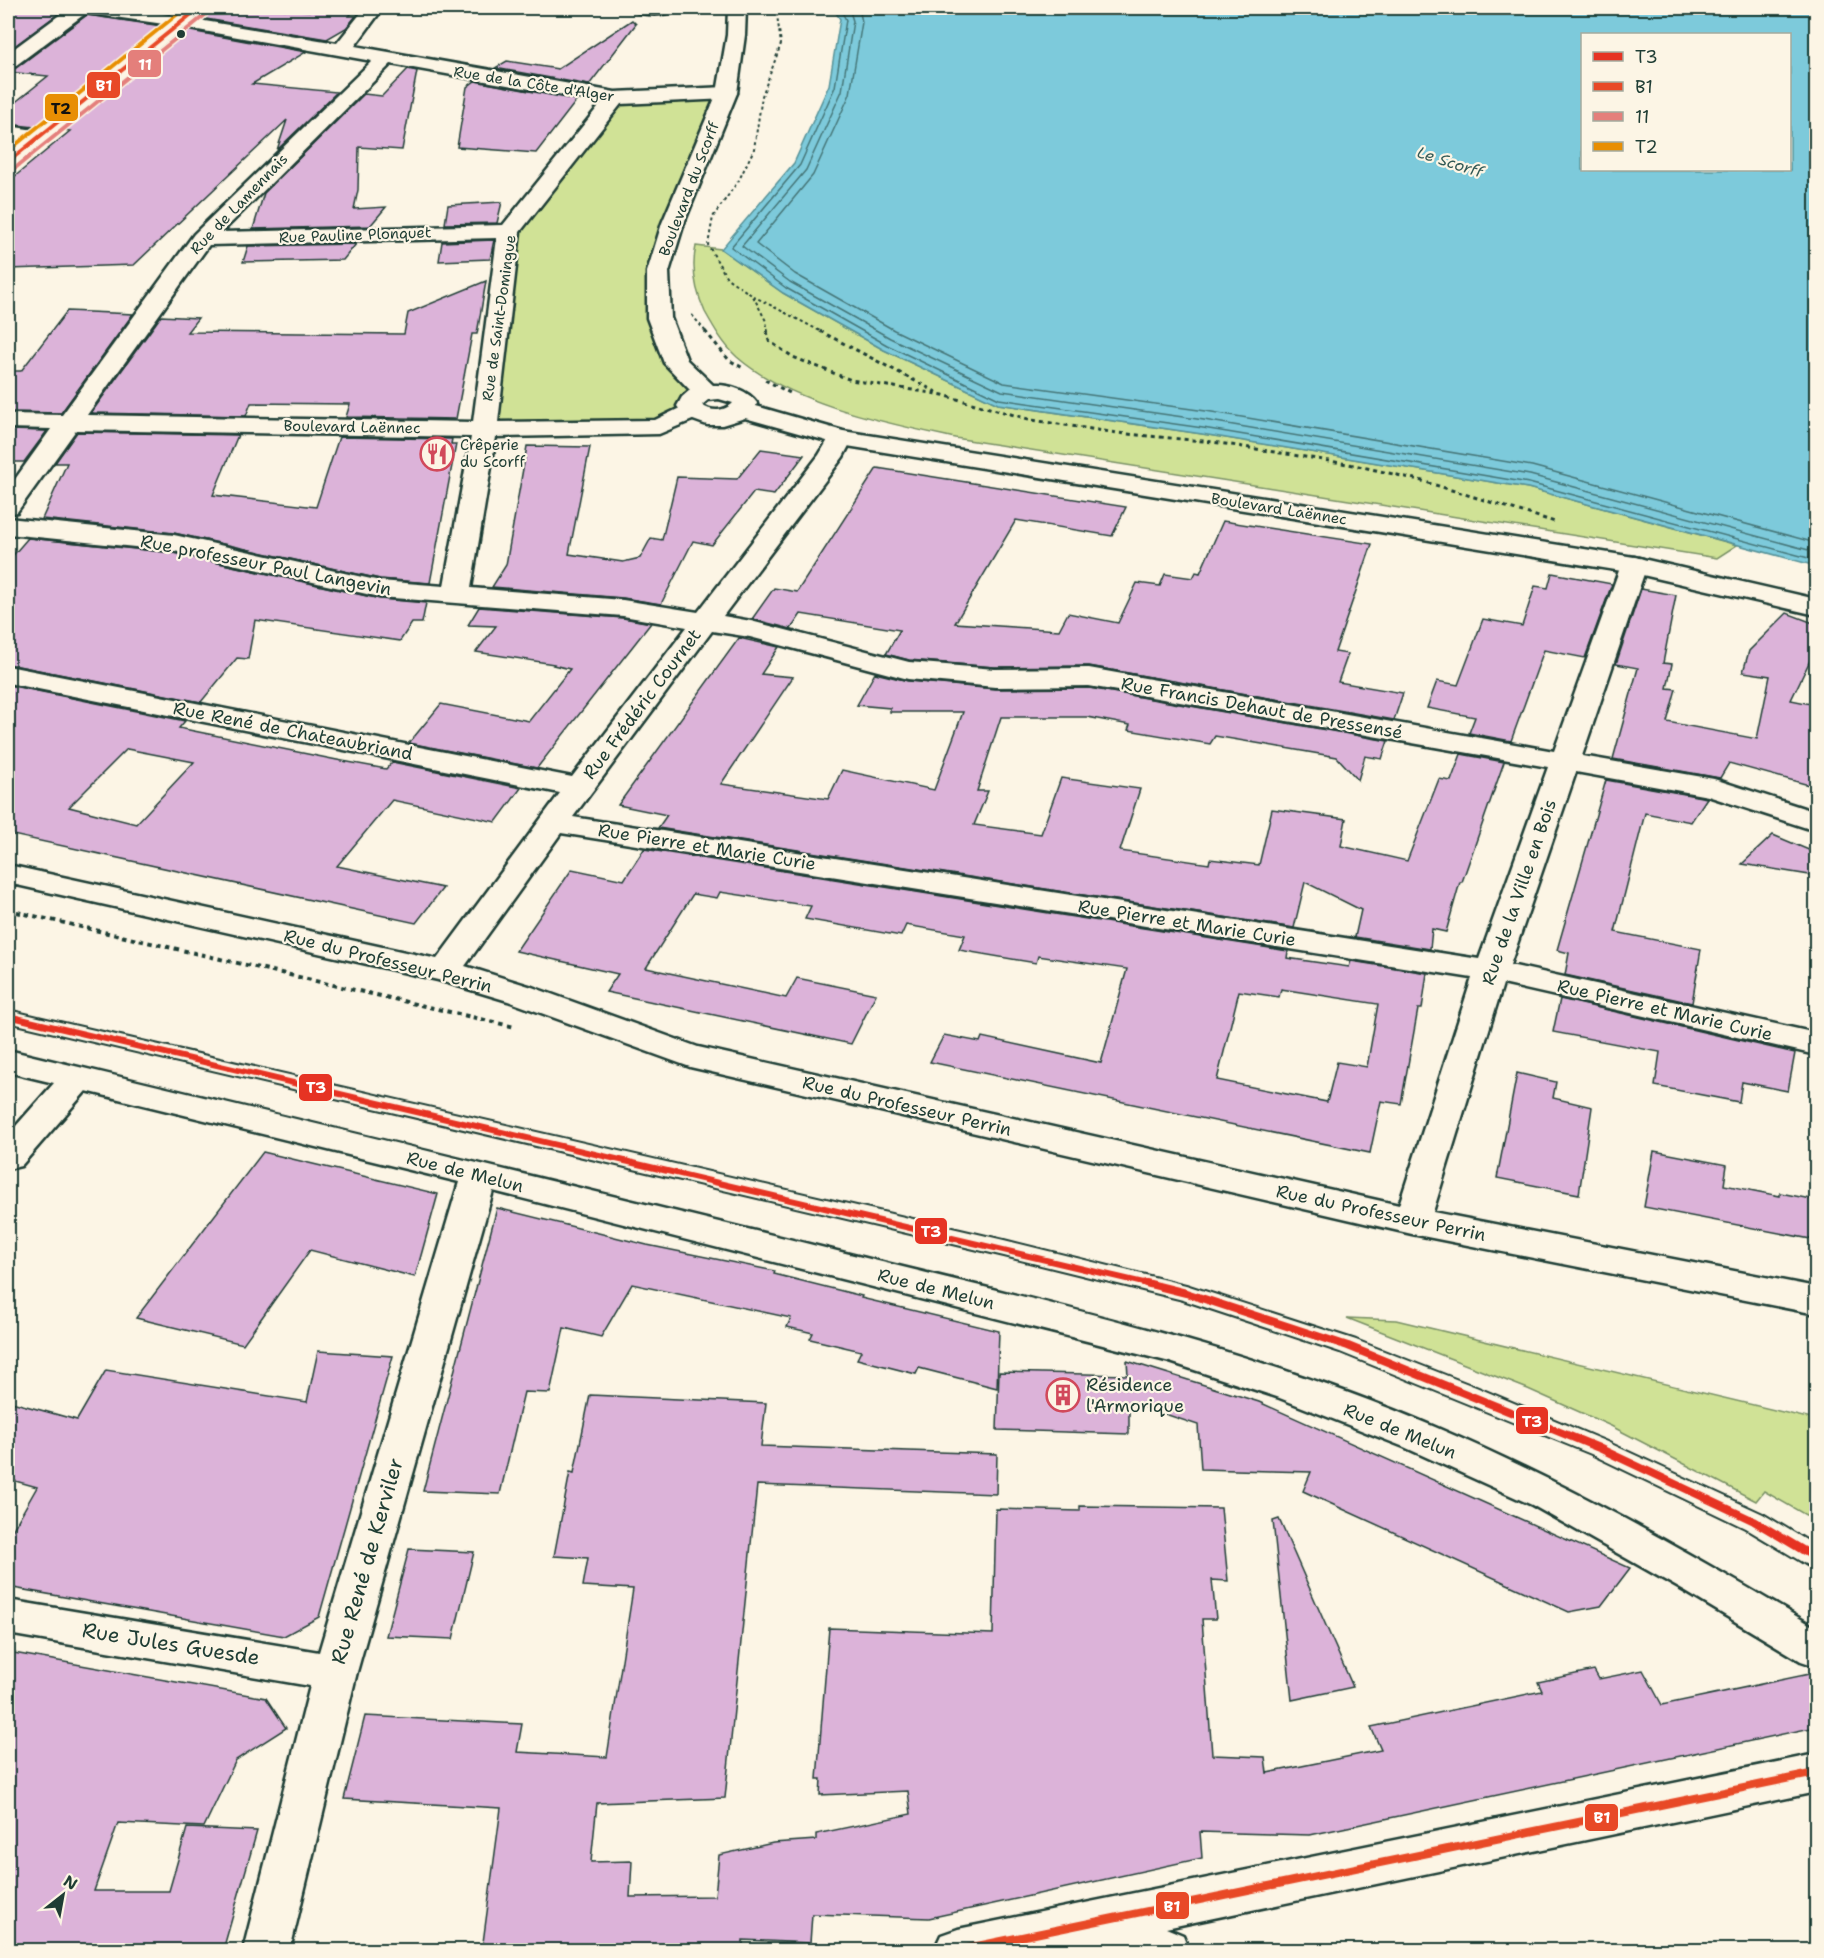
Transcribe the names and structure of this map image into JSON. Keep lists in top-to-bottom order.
{
  "streets": {
    "street": [
      "Rue de la Côte d'Alger",
      "Boulevard du Scorff",
      "Rue de Lamennais",
      "Rue Pauline Plonquet",
      "Rue de Saint-Domingue",
      "Boulevard Laënnec",
      "Rue professeur Paul Langevin",
      "Rue Frédéric Cournet",
      "Rue Francis Dehaut de Pressensé",
      "Rue René de Chateaubriand",
      "Rue Pierre et Marie Curie",
      "Rue de la Ville en Bois",
      "Rue du Professeur Perrin",
      "Rue de Melun",
      "Rue René de Kerviler",
      "Rue Jules Guesde"
    ]
  },
  "crossings": [
    ["Rue de la Côte d'Alger", "Boulevard du Scorff"],
    ["Rue de la Côte d'Alger", "Rue de Lamennais"],
    ["Rue de la Côte d'Alger", "Rue de Saint-Domingue"],
    ["Boulevard du Scorff", "Boulevard Laënnec"],
    ["Rue de Lamennais", "Rue Pauline Plonquet"],
    ["Rue de Lamennais", "Boulevard Laënnec"],
    ["Rue Pauline Plonquet", "Rue de Saint-Domingue"],
    ["Rue de Saint-Domingue", "Boulevard Laënnec"],
    ["Rue de Saint-Domingue", "Rue professeur Paul Langevin"],
    ["Boulevard Laënnec", "Rue Frédéric Cournet"],
    ["Boulevard Laënnec", "Rue de la Ville en Bois"],
    ["Rue professeur Paul Langevin", "Rue Frédéric Cournet"],
    ["Rue professeur Paul Langevin", "Rue Francis Dehaut de Pressensé"],
    ["Rue Frédéric Cournet", "Rue Francis Dehaut de Pressensé"],
    ["Rue Frédéric Cournet", "Rue René de Chateaubriand"],
    ["Rue Frédéric Cournet", "Rue Pierre et Marie Curie"],
    ["Rue Frédéric Cournet", "Rue du Professeur Perrin"],
    ["Rue Francis Dehaut de Pressensé", "Rue de la Ville en Bois"],
    ["Rue Pierre et Marie Curie", "Rue de la Ville en Bois"],
    ["Rue de la Ville en Bois", "Rue du Professeur Perrin"],
    ["Rue de Melun", "Rue René de Kerviler"],
    ["Rue René de Kerviler", "Rue Jules Guesde"]
  ],
  "water": ["Le Scorff"],
  "places": {
    "restaurant": ["Crêperie du Scorff"],
    "building": ["Résidence l'Armorique"]
  },
  "lines": [
    "transit line B1",
    "transit line T2",
    "transit line 11",
    "transit line T3"
  ],
  "legend": [
    "T3",
    "B1",
    "11",
    "T2"
  ],
  "north": "top right"
}
